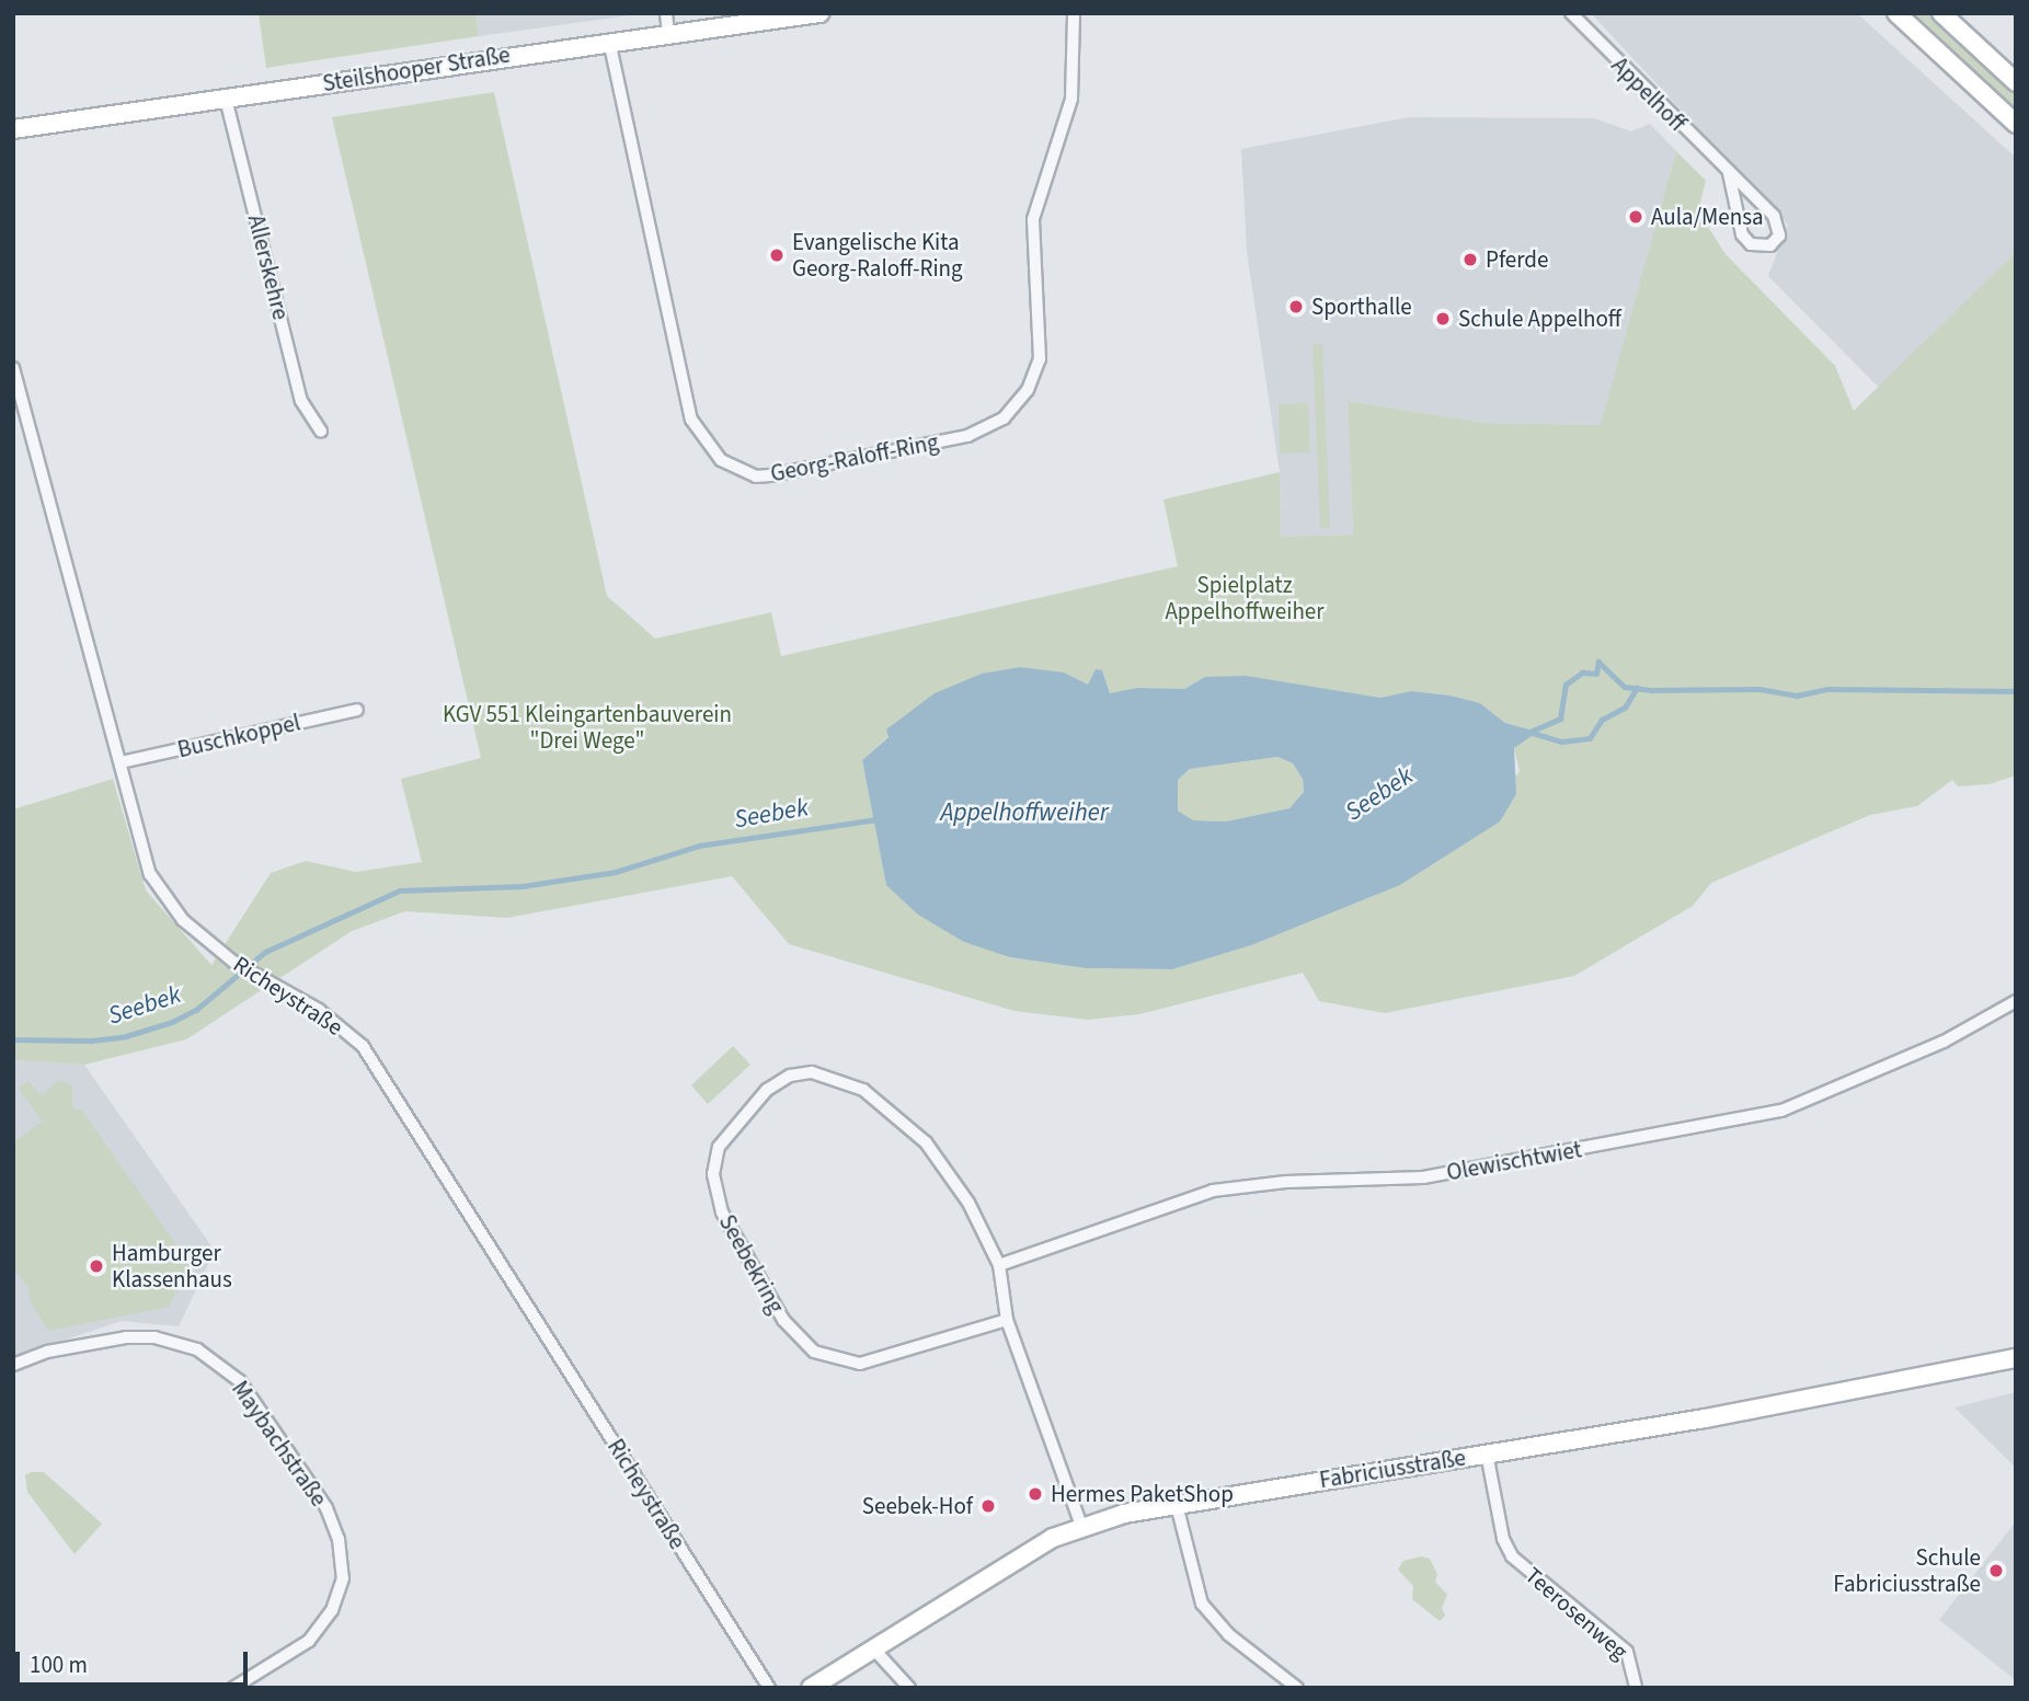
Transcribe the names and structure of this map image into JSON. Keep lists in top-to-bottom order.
{
  "streets": {
    "street": [
      "Steilshooper Straße",
      "Appelhoff",
      "Allerskehre",
      "Georg-Raloff-Ring",
      "Buschkoppel",
      "Richeystraße",
      "Olewischtwiet",
      "Seebekring",
      "Maybachstraße",
      "Fabriciusstraße",
      "Teerosenweg"
    ]
  },
  "crossings": [
    ["Steilshooper Straße", "Allerskehre"],
    ["Steilshooper Straße", "Georg-Raloff-Ring"],
    ["Buschkoppel", "Richeystraße"],
    ["Olewischtwiet", "Seebekring"],
    ["Seebekring", "Fabriciusstraße"],
    ["Fabriciusstraße", "Teerosenweg"]
  ],
  "water": ["Seebek", "Appelhoffweiher"],
  "parks": ["Spielplatz Appelhoffweiher", "KGV 551 Kleingartenbauverein \"Drei Wege\""],
  "places": [
    "Aula/Mensa",
    "Evangelische Kita Georg-Raloff-Ring",
    "Pferde",
    "Sporthalle",
    "Schule Appelhoff",
    "Hamburger Klassenhaus",
    "Hermes PaketShop",
    "Seebek-Hof",
    "Schule Fabriciusstraße"
  ],
  "scale_bar": "100 m"
}
